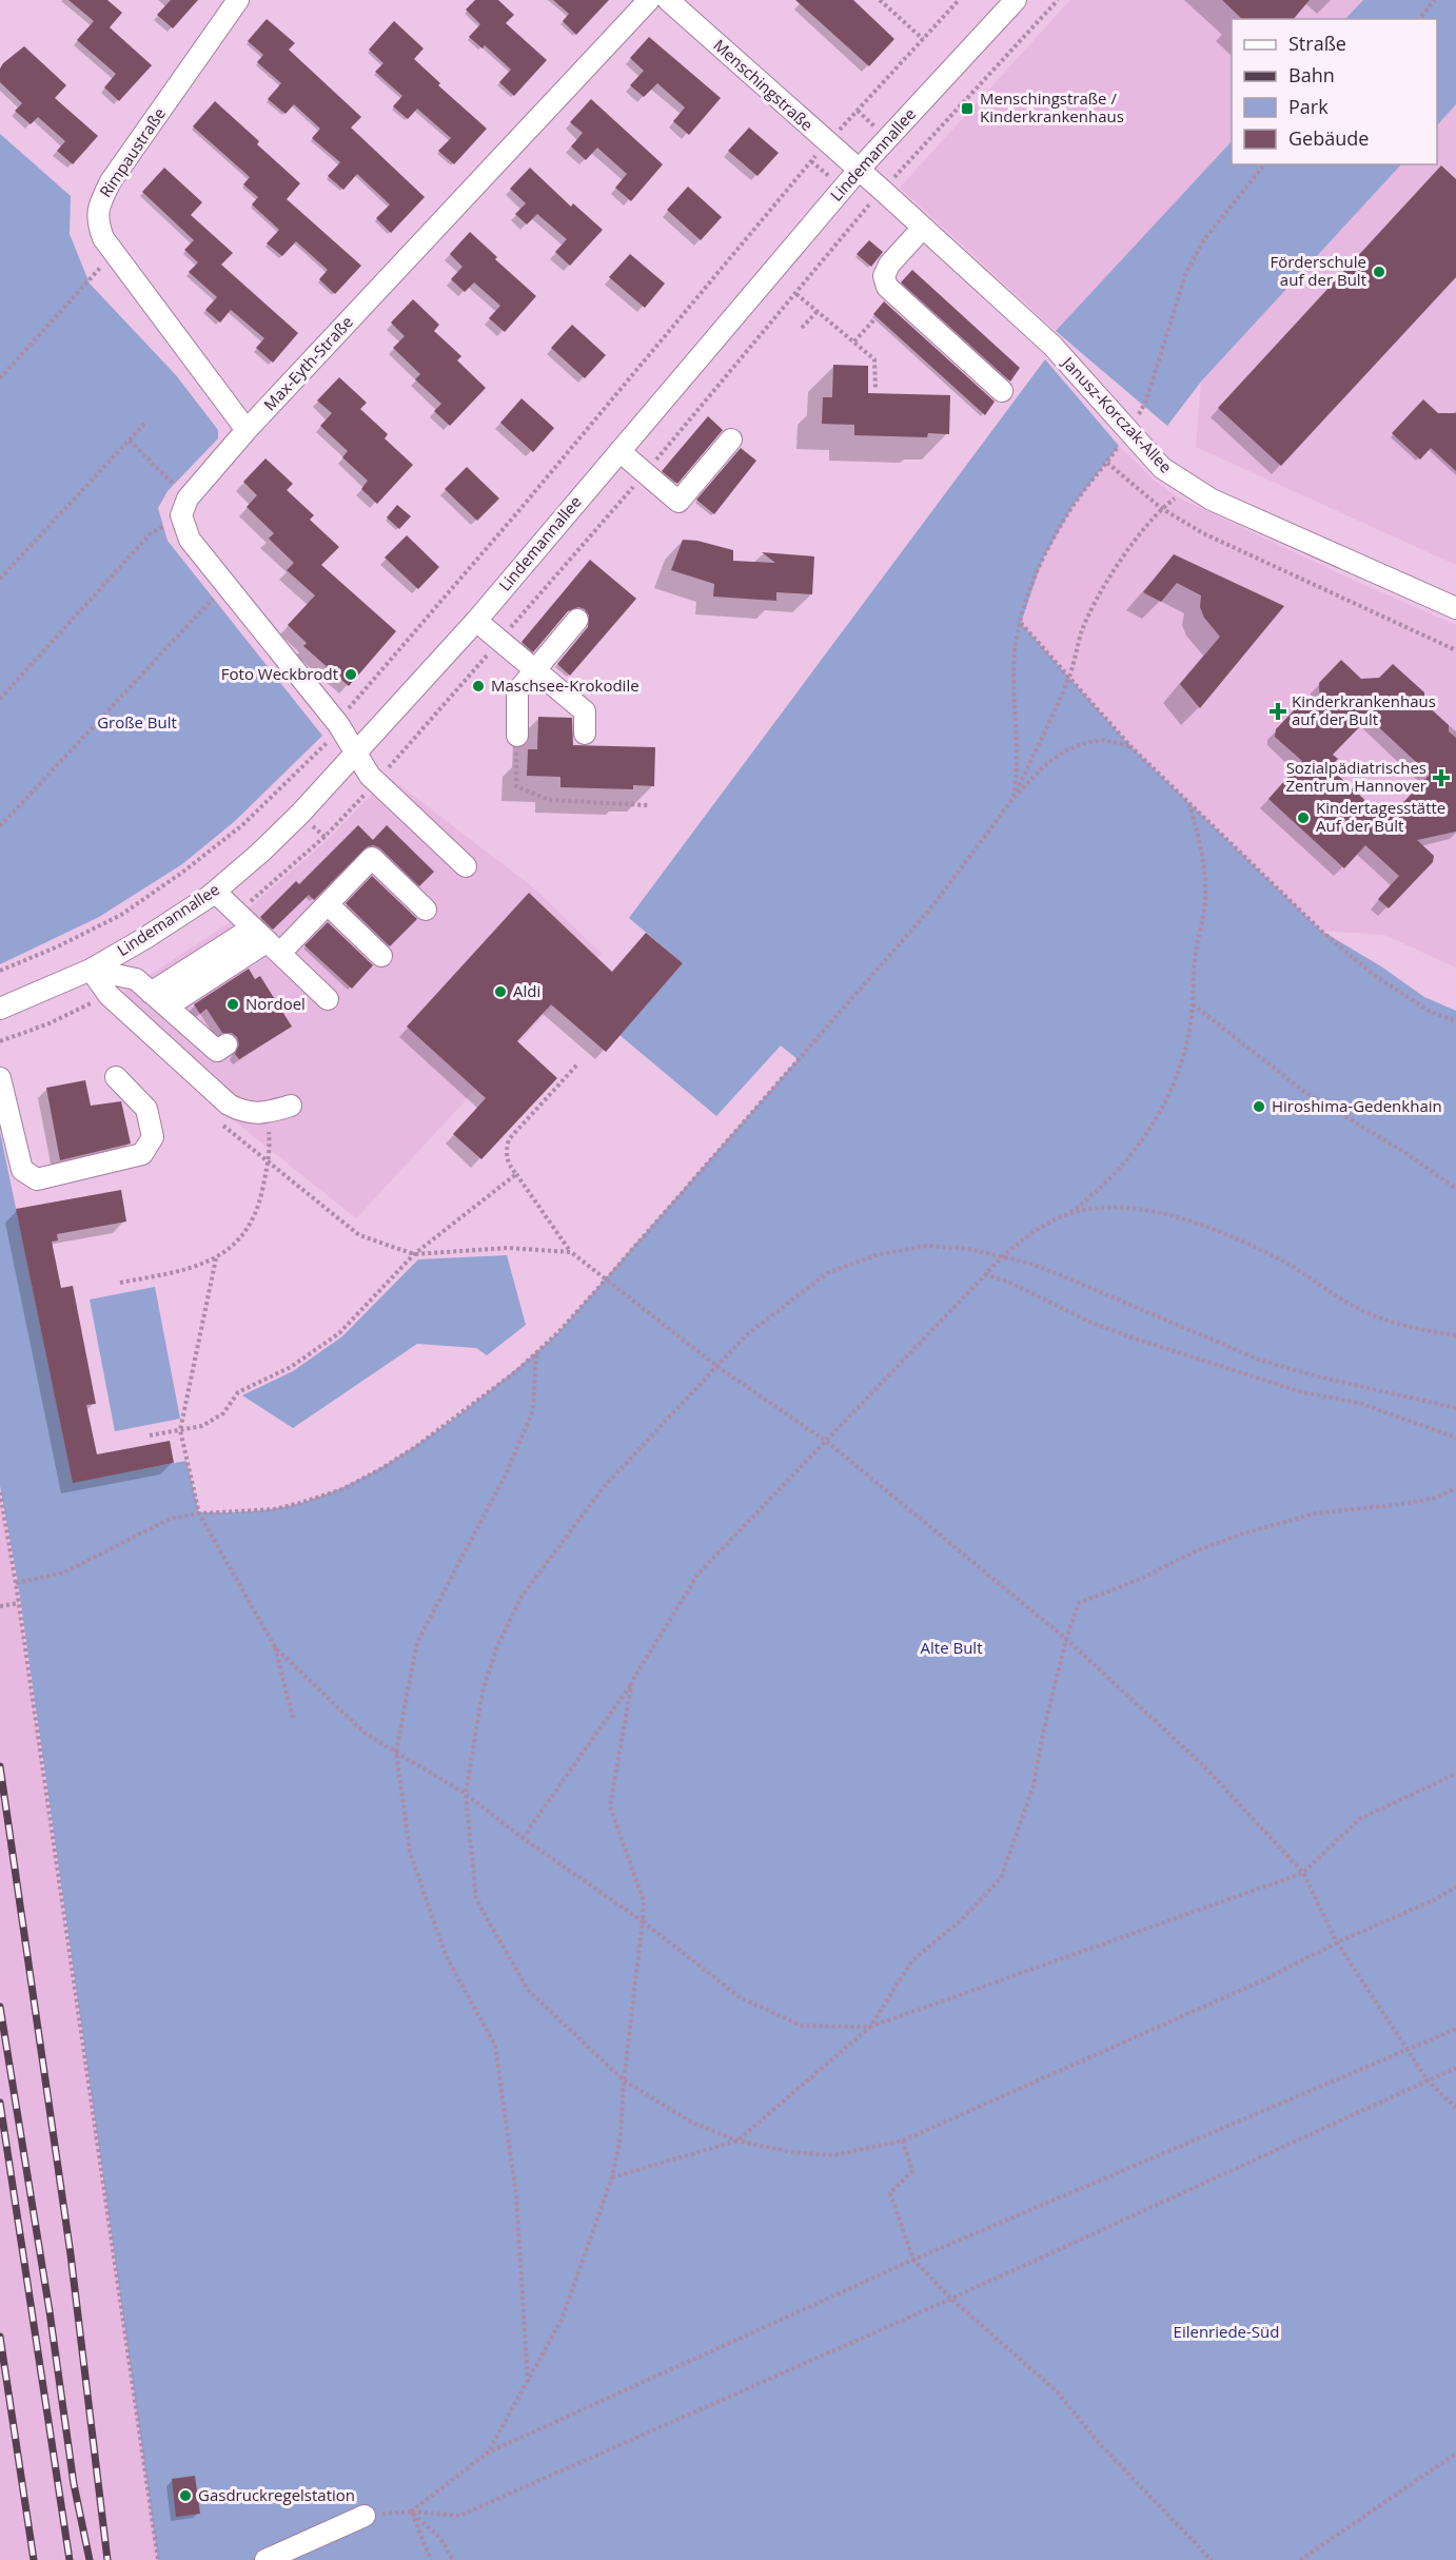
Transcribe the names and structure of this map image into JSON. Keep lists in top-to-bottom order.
{
  "streets": {
    "street": [
      "Menschingstraße",
      "Rimpaustraße",
      "Lindemannallee",
      "Max-Eyth-Straße",
      "Janusz-Korczak-Allee"
    ]
  },
  "crossings": [
    ["Menschingstraße", "Lindemannallee"],
    ["Menschingstraße", "Janusz-Korczak-Allee"],
    ["Rimpaustraße", "Max-Eyth-Straße"],
    ["Lindemannallee", "Janusz-Korczak-Allee"]
  ],
  "parks": ["Große Bult", "Alte Bult", "Eilenriede-Süd"],
  "places": {
    "transit": ["Menschingstraße / Kinderkrankenhaus"],
    "other": [
      "Förderschule auf der Bult",
      "Foto Weckbrodt",
      "Maschsee-Krokodile",
      "Kindertagesstätte Auf der Bult",
      "Aldi",
      "Nordoel",
      "Hiroshima-Gedenkhain",
      "Gasdruckregelstation"
    ],
    "health": ["Kinderkrankenhaus auf der Bult", "Sozialpädiatrisches Zentrum Hannover"]
  },
  "legend": [
    "Straße",
    "Bahn",
    "Park",
    "Gebäude"
  ]
}
